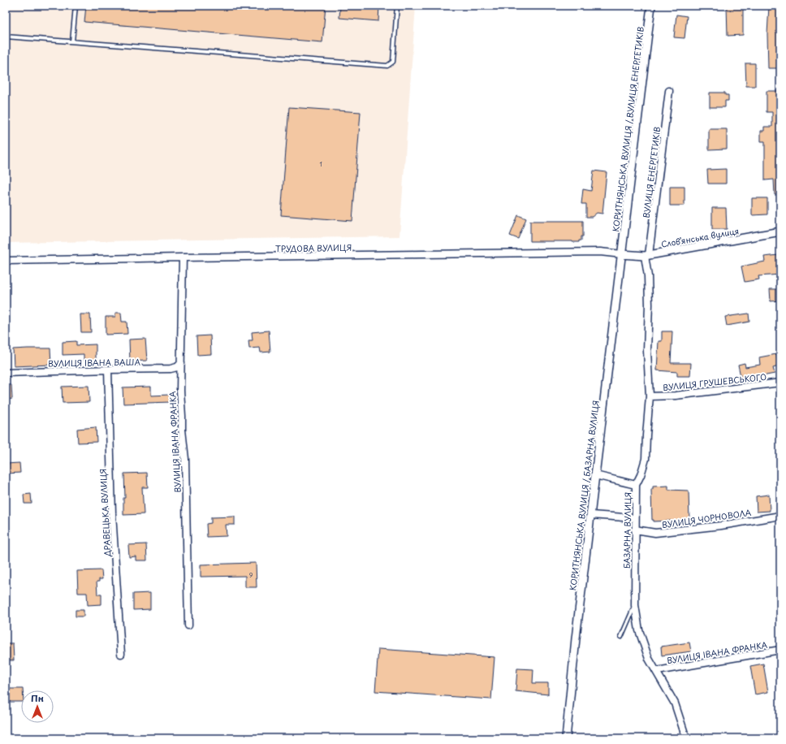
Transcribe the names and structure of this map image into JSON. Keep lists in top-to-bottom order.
{
  "streets": {
    "street": [
      "КОРИТНЯНСЬКА ВУЛИЦЯ / ВУЛИЦЯ ЕНЕРГЕТИКІВ",
      "ВУЛИЦЯ ЕНЕРГЕТИКІВ",
      "Словʼянська вулиця",
      "ТРУДОВА ВУЛИЦЯ",
      "ВУЛИЦЯ ІВАНА ВАША",
      "ВУЛИЦЯ ГРУШЕВСЬКОГО",
      "ВУЛИЦЯ ІВАНА ФРАНКА",
      "КОРИТНЯНСЬКА ВУЛИЦЯ / БАЗАРНА ВУЛИЦЯ",
      "ДРАВЕЦЬКА ВУЛИЦЯ",
      "ВУЛИЦЯ ЧОРНОВОЛА",
      "БАЗАРНА ВУЛИЦЯ"
    ]
  },
  "crossings": [
    ["КОРИТНЯНСЬКА ВУЛИЦЯ / ВУЛИЦЯ ЕНЕРГЕТИКІВ", "Словʼянська вулиця"],
    ["КОРИТНЯНСЬКА ВУЛИЦЯ / ВУЛИЦЯ ЕНЕРГЕТИКІВ", "ТРУДОВА ВУЛИЦЯ"],
    ["КОРИТНЯНСЬКА ВУЛИЦЯ / ВУЛИЦЯ ЕНЕРГЕТИКІВ", "КОРИТНЯНСЬКА ВУЛИЦЯ / БАЗАРНА ВУЛИЦЯ"],
    ["ВУЛИЦЯ ЕНЕРГЕТИКІВ", "Словʼянська вулиця"],
    ["ВУЛИЦЯ ЕНЕРГЕТИКІВ", "БАЗАРНА ВУЛИЦЯ"],
    ["Словʼянська вулиця", "ТРУДОВА ВУЛИЦЯ"],
    ["Словʼянська вулиця", "КОРИТНЯНСЬКА ВУЛИЦЯ / БАЗАРНА ВУЛИЦЯ"],
    ["Словʼянська вулиця", "БАЗАРНА ВУЛИЦЯ"],
    ["ТРУДОВА ВУЛИЦЯ", "ВУЛИЦЯ ІВАНА ФРАНКА"],
    ["ТРУДОВА ВУЛИЦЯ", "КОРИТНЯНСЬКА ВУЛИЦЯ / БАЗАРНА ВУЛИЦЯ"],
    ["ВУЛИЦЯ ІВАНА ВАША", "ВУЛИЦЯ ІВАНА ФРАНКА"],
    ["ВУЛИЦЯ ІВАНА ВАША", "ДРАВЕЦЬКА ВУЛИЦЯ"],
    ["ВУЛИЦЯ ГРУШЕВСЬКОГО", "БАЗАРНА ВУЛИЦЯ"],
    ["ВУЛИЦЯ ІВАНА ФРАНКА", "БАЗАРНА ВУЛИЦЯ"],
    ["ВУЛИЦЯ ЧОРНОВОЛА", "БАЗАРНА ВУЛИЦЯ"]
  ],
  "house_numbers": ["1", "9"],
  "north": "top"
}
